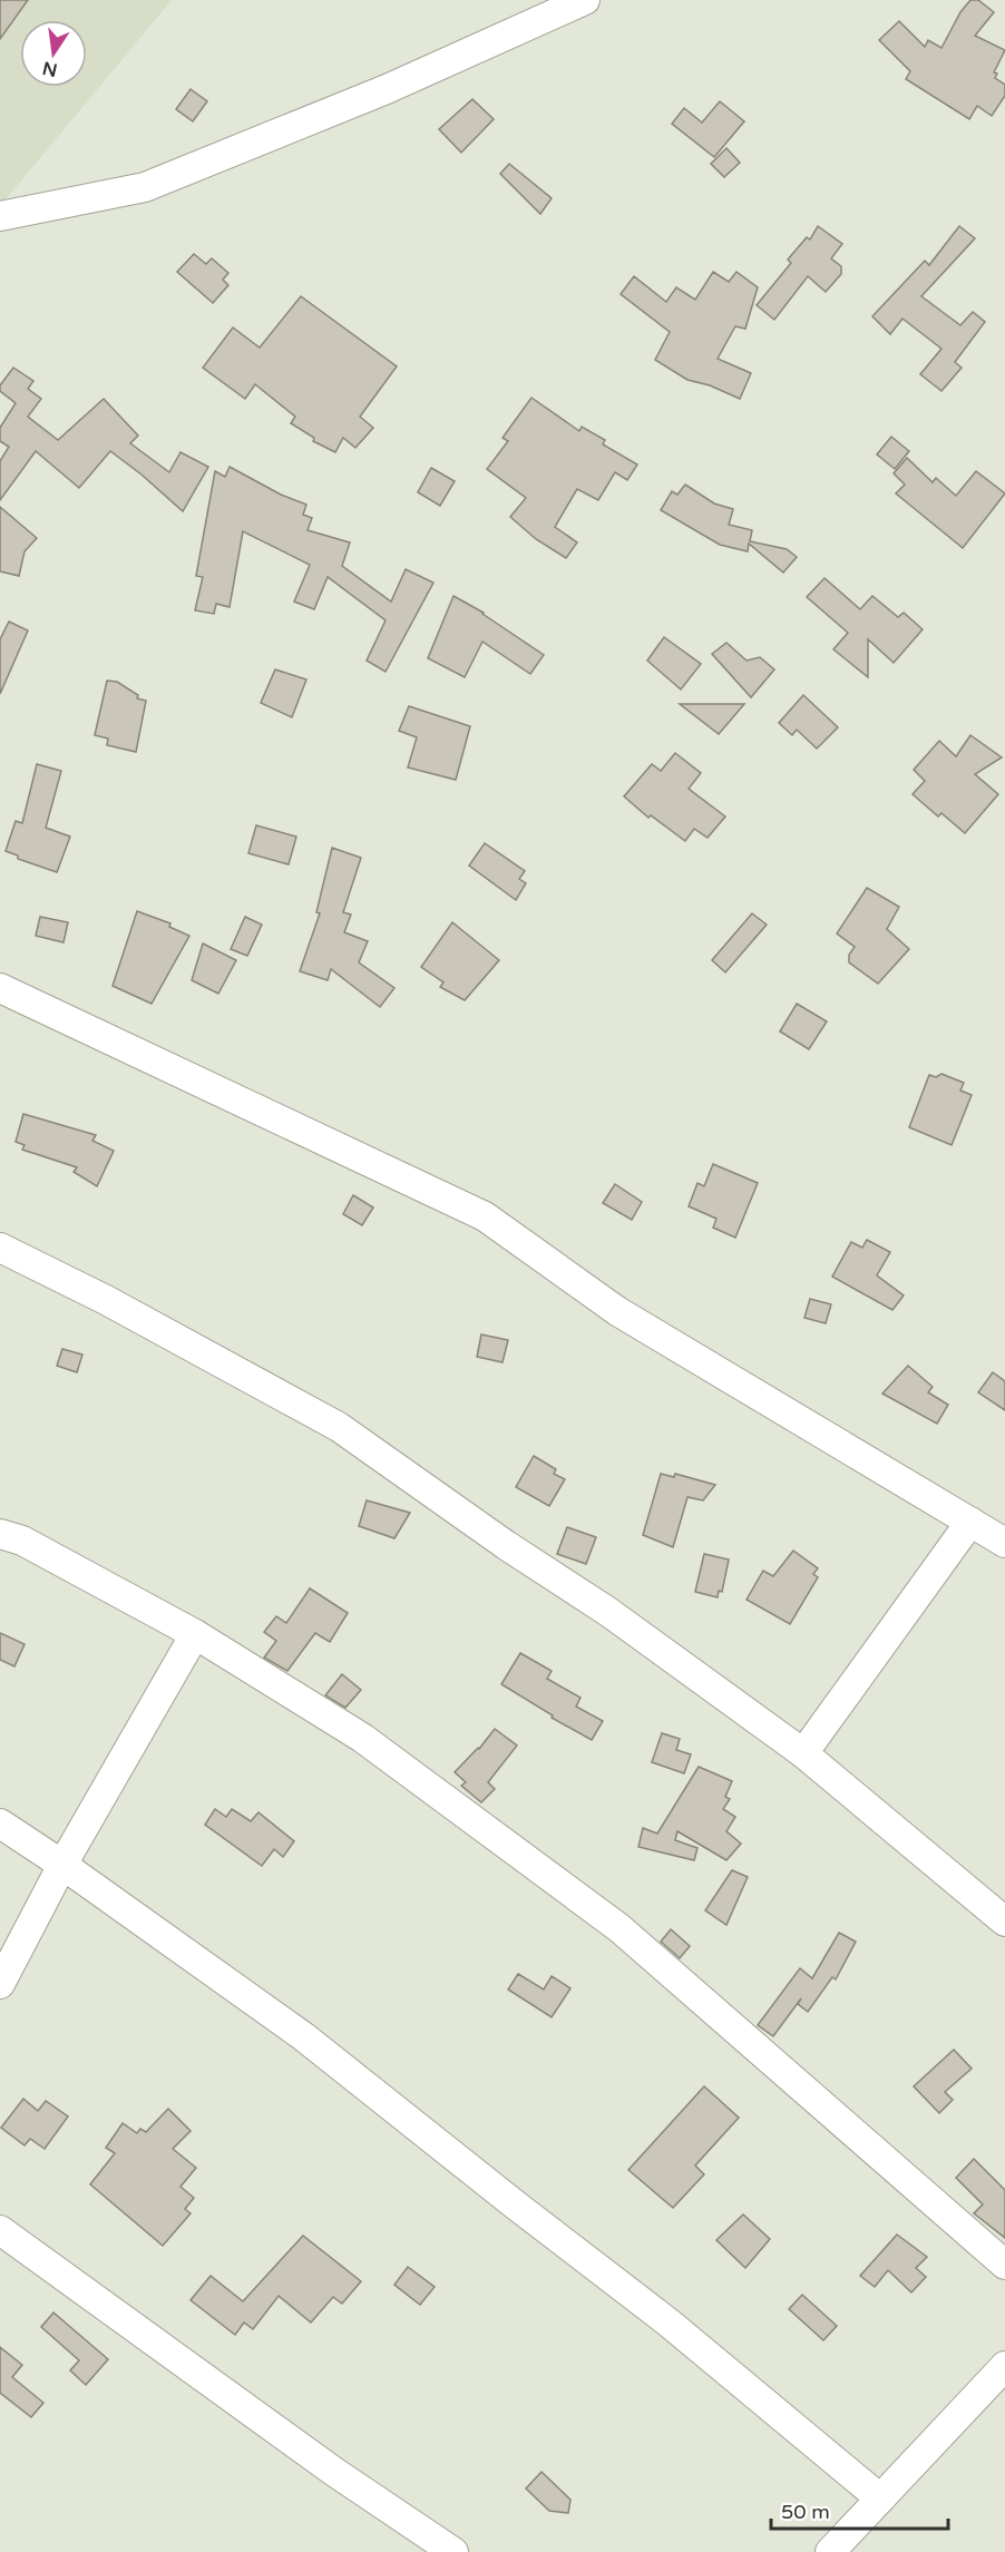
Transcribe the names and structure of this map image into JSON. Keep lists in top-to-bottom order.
{
  "scale_bar": "50 m",
  "north": "bottom"
}
